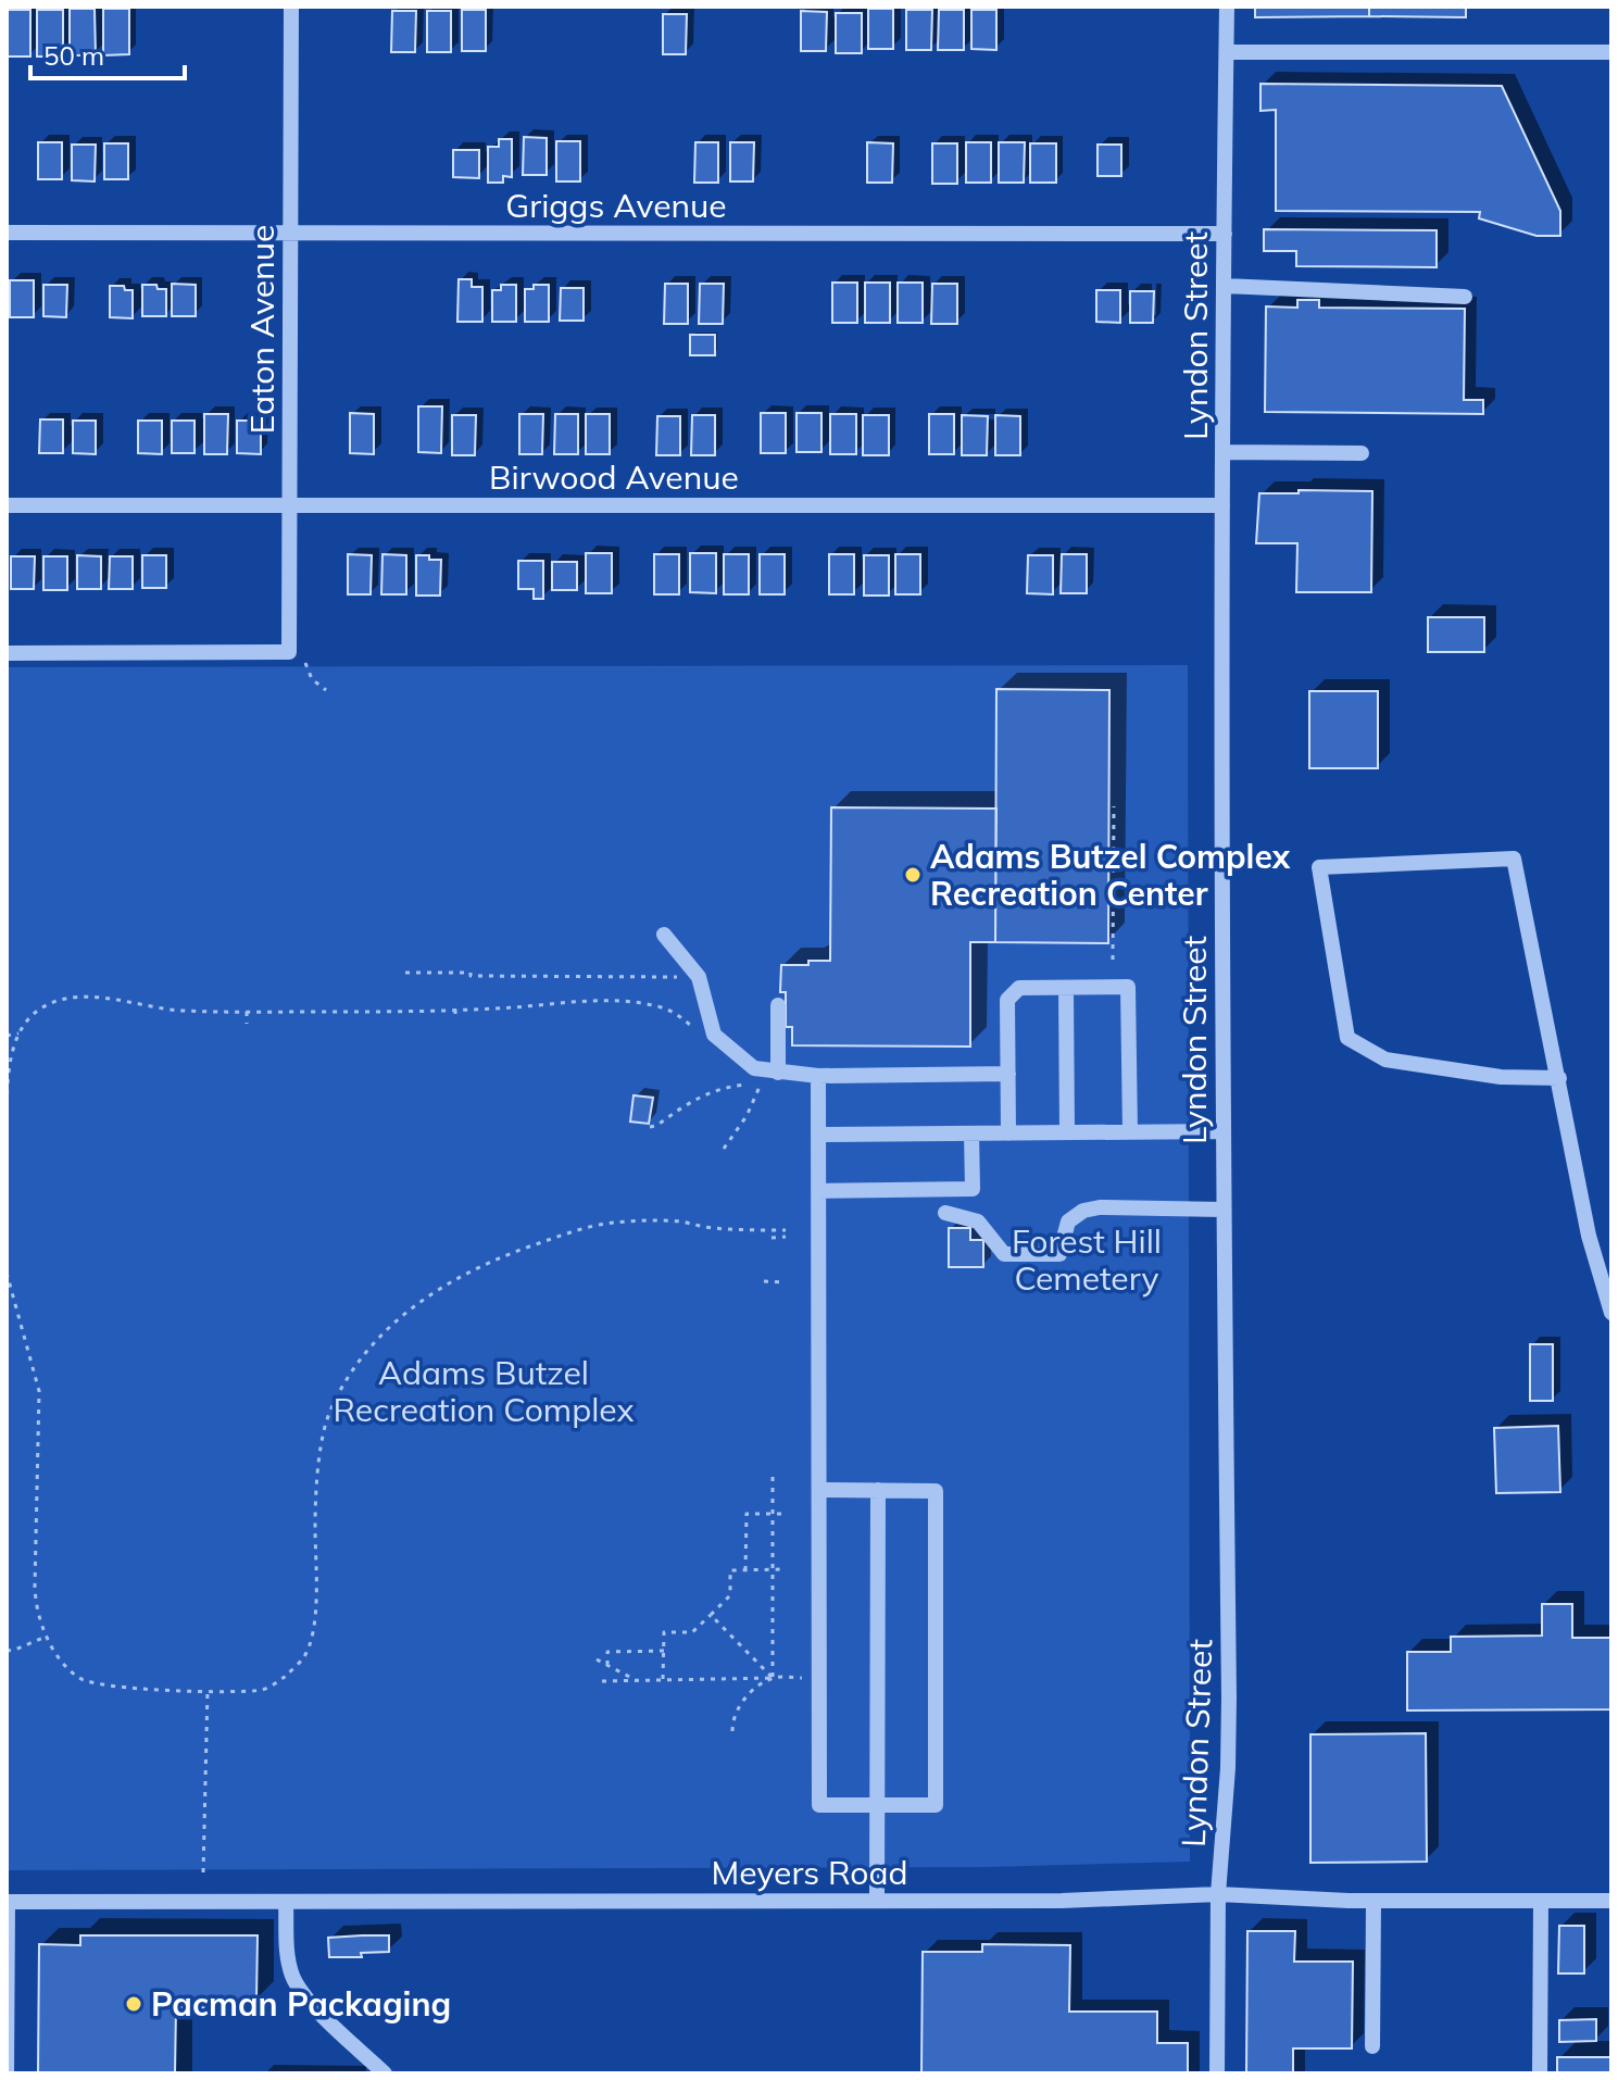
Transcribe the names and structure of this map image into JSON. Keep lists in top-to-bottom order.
{
  "streets": {
    "street": [
      "Griggs Avenue",
      "Eaton Avenue",
      "Lyndon Street",
      "Birwood Avenue",
      "Meyers Road"
    ]
  },
  "crossings": [
    ["Griggs Avenue", "Eaton Avenue"],
    ["Griggs Avenue", "Lyndon Street"],
    ["Eaton Avenue", "Birwood Avenue"],
    ["Lyndon Street", "Birwood Avenue"],
    ["Lyndon Street", "Meyers Road"]
  ],
  "parks": ["Forest Hill Cemetery", "Adams Butzel Recreation Complex"],
  "places": ["Adams Butzel Complex Recreation Center", "Pacman Packaging"],
  "scale_bar": "50 m"
}
